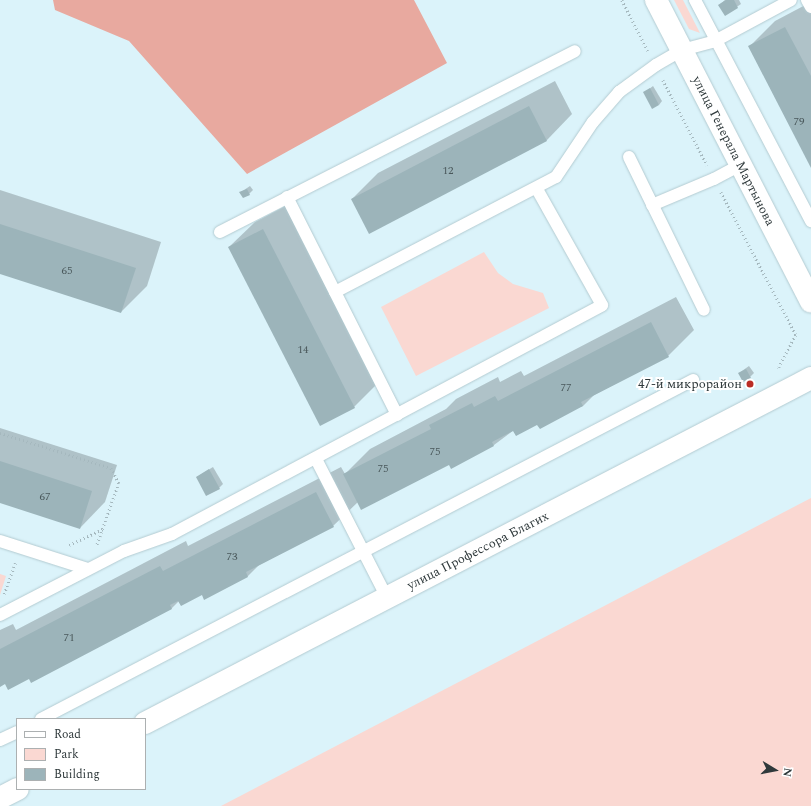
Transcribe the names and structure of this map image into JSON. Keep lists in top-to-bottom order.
{
  "streets": {
    "main road": ["улица Генерала Мартынова", "улица Профессора Благих"]
  },
  "places": ["47-й микрорайон"],
  "house_numbers": [
    "79",
    "12",
    "65",
    "14",
    "77",
    "75",
    "75",
    "67",
    "73",
    "71"
  ],
  "legend": ["Road", "Park", "Building"],
  "north": "right"
}
